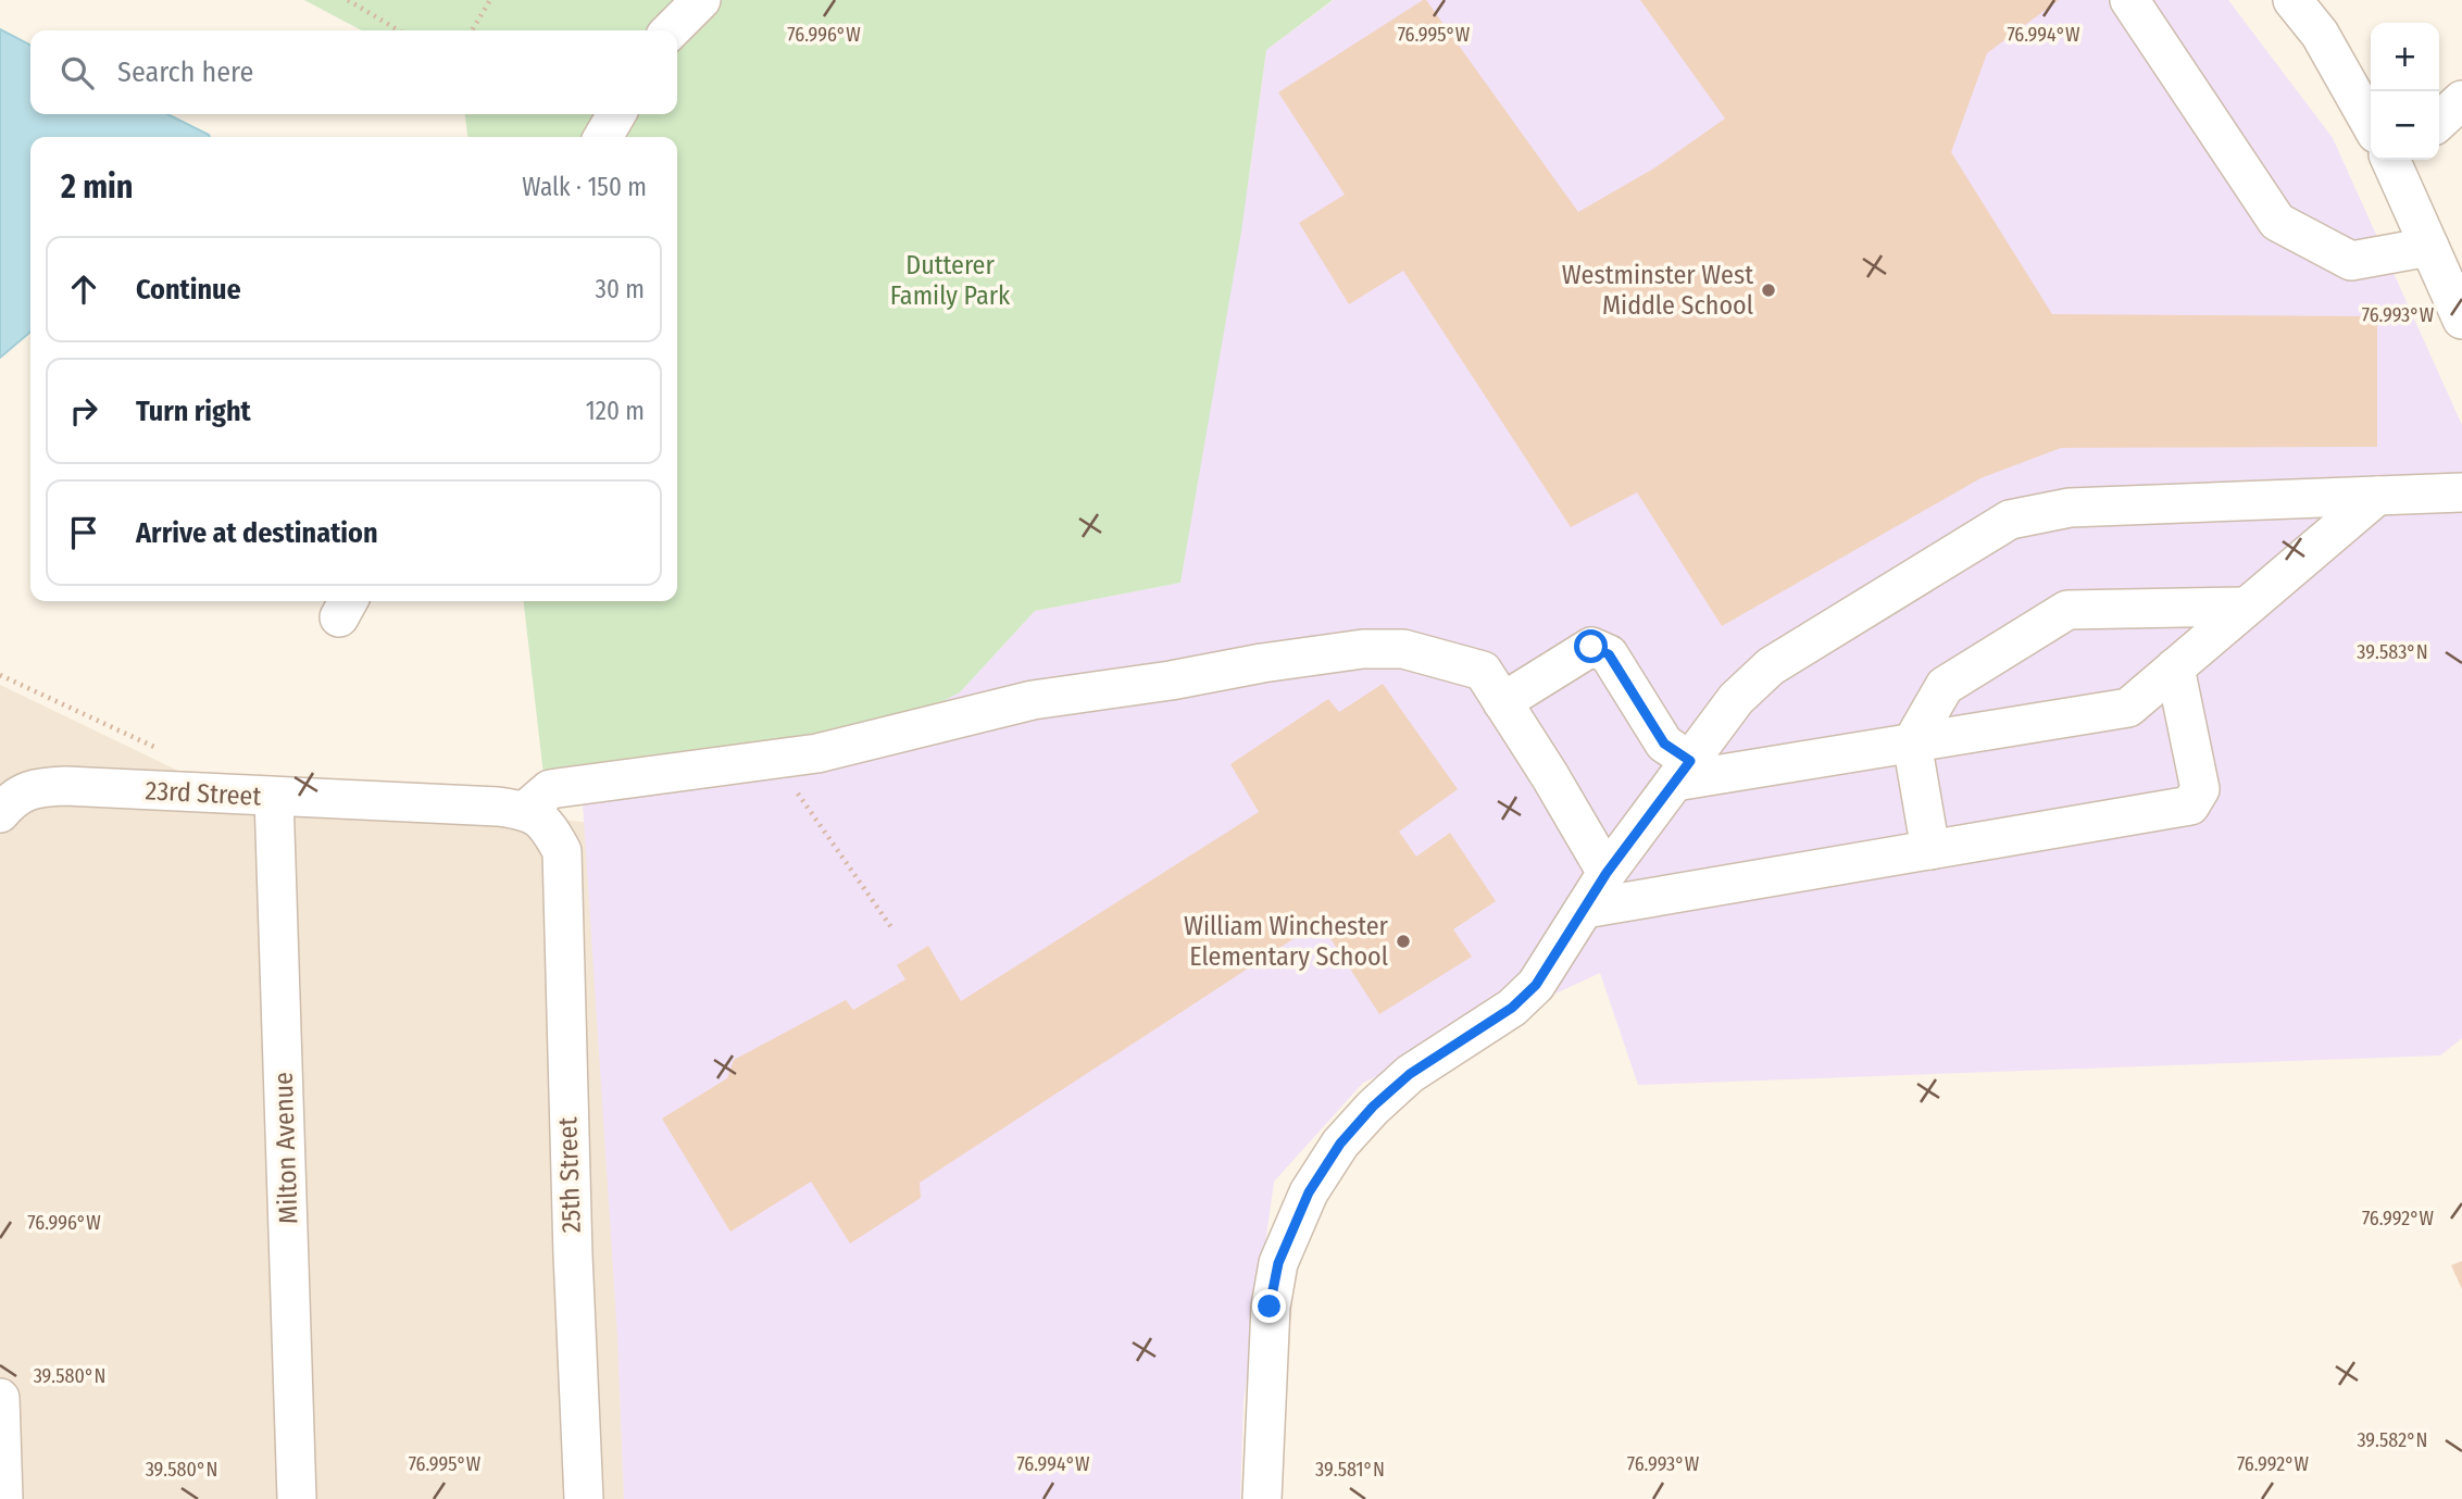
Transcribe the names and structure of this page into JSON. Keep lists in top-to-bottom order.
{
  "streets": {
    "street": ["23rd Street", "Milton Avenue", "25th Street"]
  },
  "crossings": [
    ["23rd Street", "Milton Avenue"],
    ["23rd Street", "25th Street"]
  ],
  "parks": ["Dutterer Family Park"],
  "places": ["Westminster West Middle School", "William Winchester Elementary School"],
  "page": {
    "map_buttons": ["+", "−"],
    "search": "Search here",
    "heading": ["2 min", "Walk · 150 m"],
    "list": [
      ["Continue", "30 m"],
      ["Turn right", "120 m"],
      "Arrive at destination"
    ]
  },
  "coordinates": [
    "76.996°W",
    "76.995°W",
    "76.994°W",
    "76.993°W",
    "39.583°N",
    "76.992°W",
    "39.580°N",
    "39.582°N",
    "39.581°N"
  ]
}
